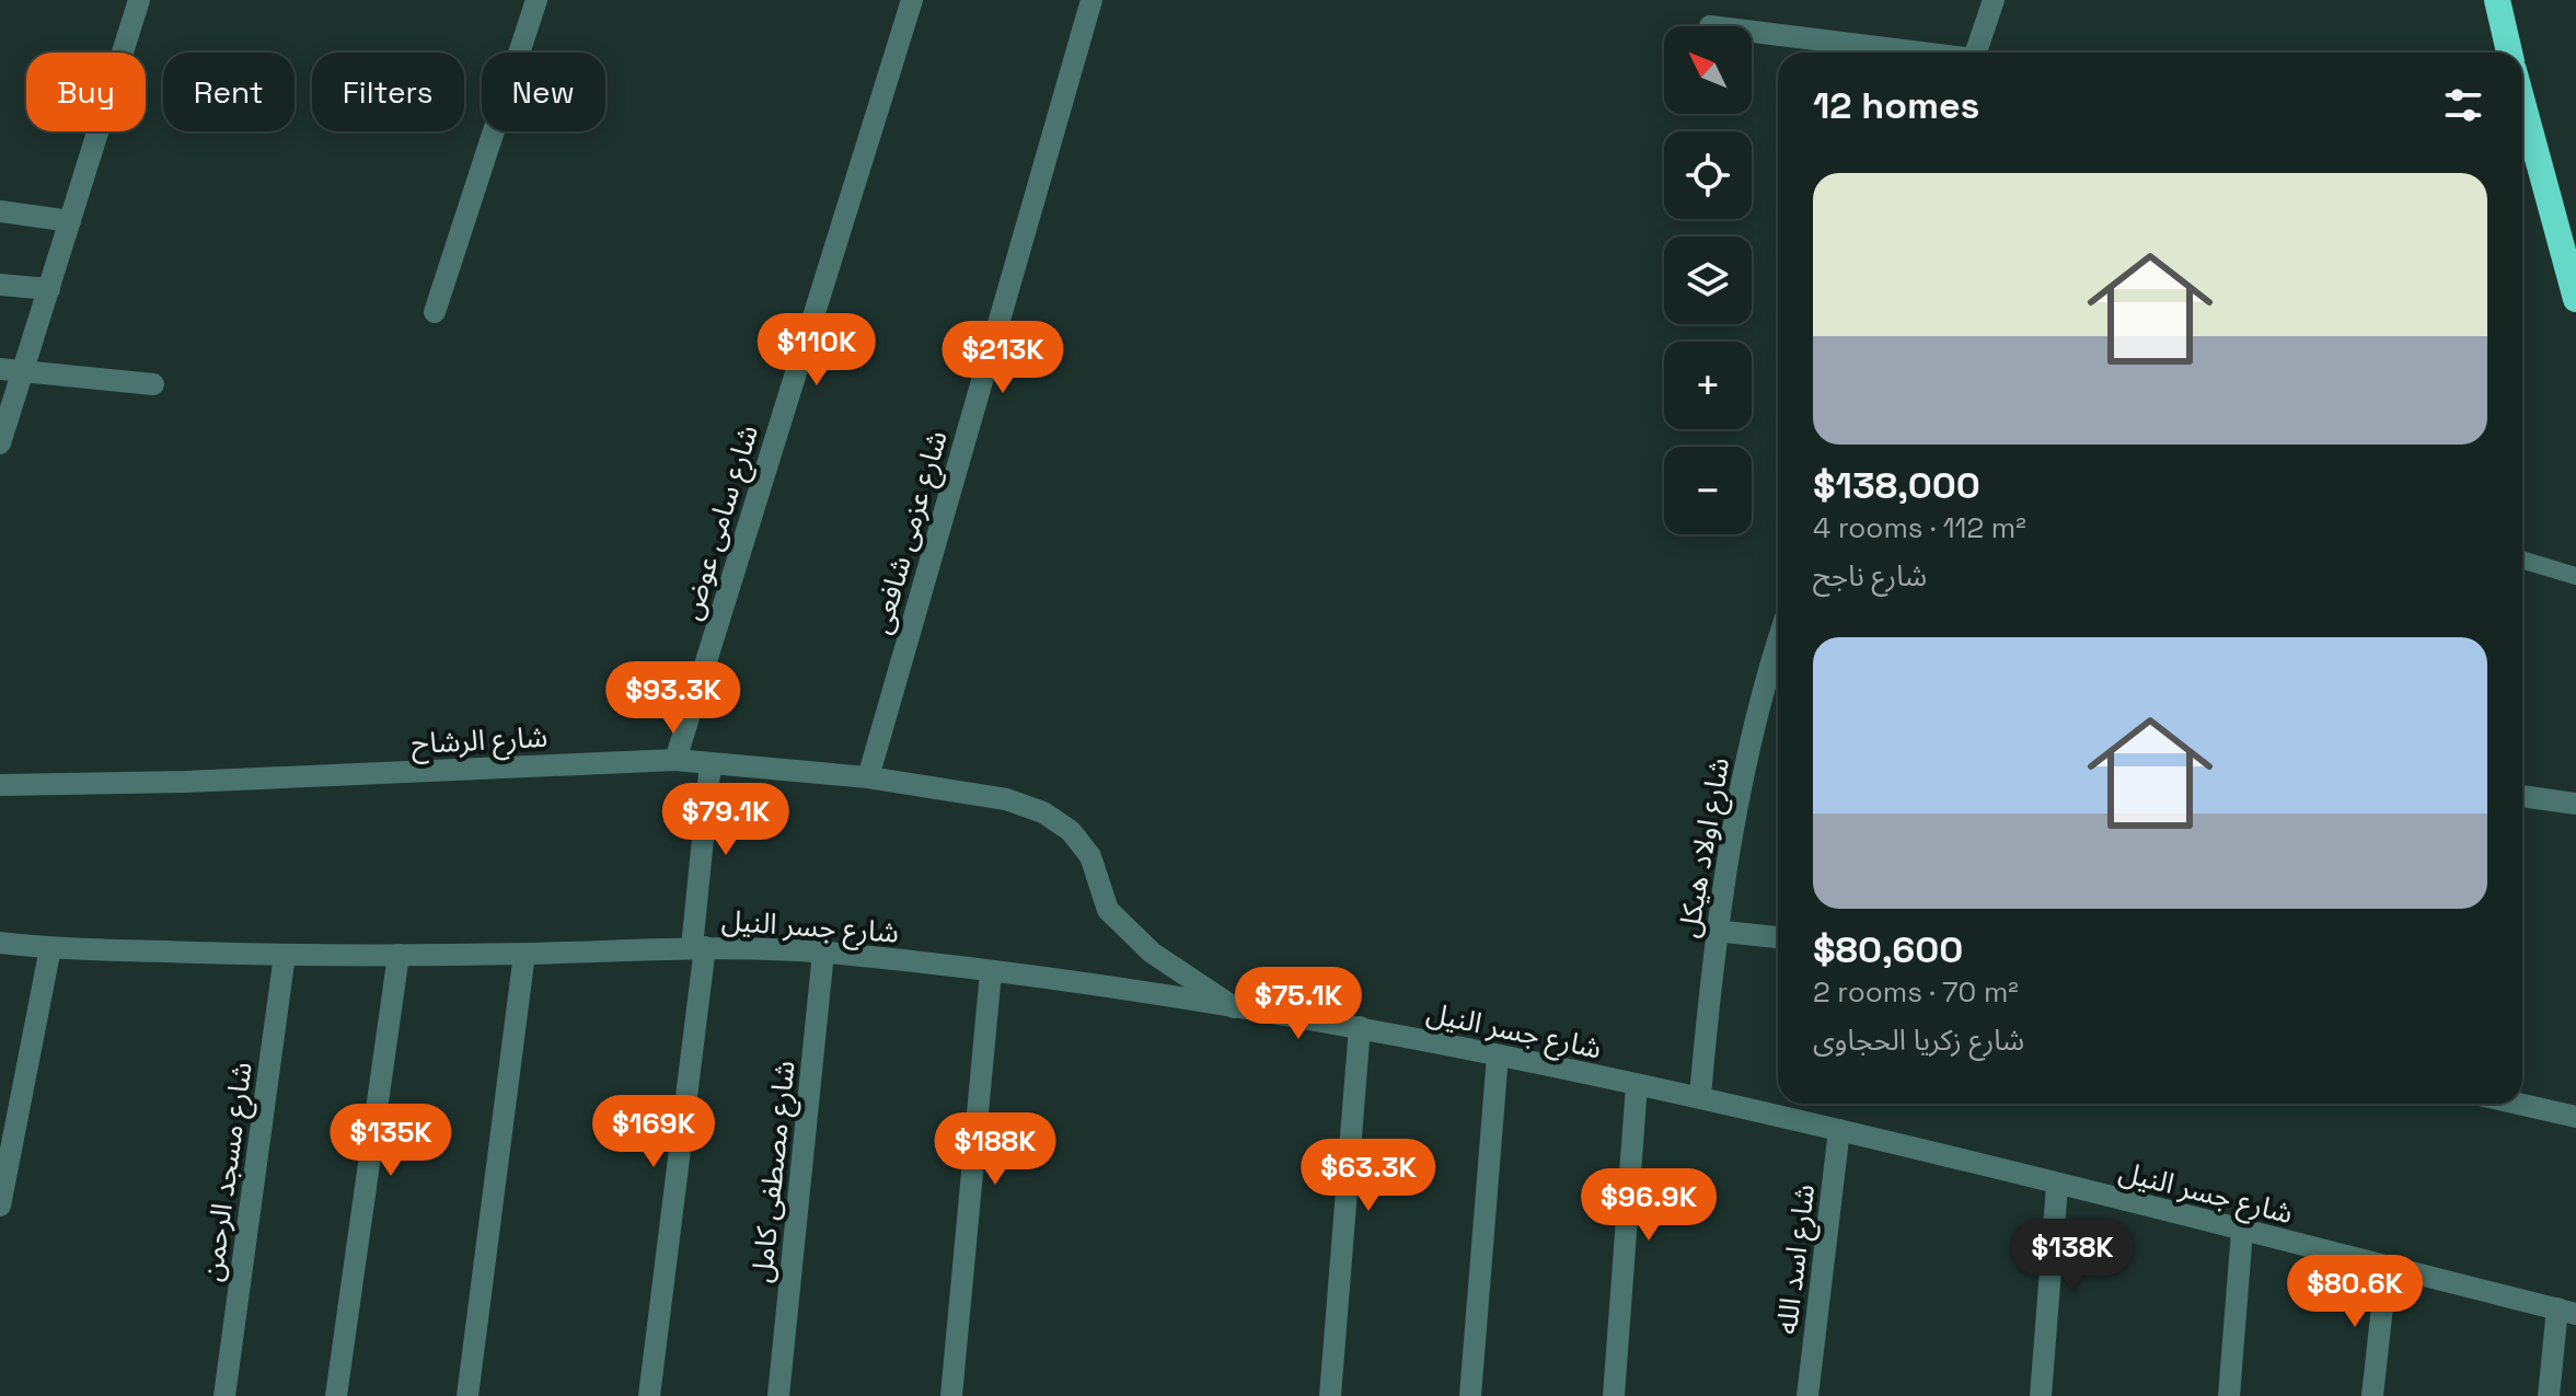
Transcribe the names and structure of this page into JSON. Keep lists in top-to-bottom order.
{
  "streets": {
    "street": [
      "شارع سامى عوض",
      "شارع عزمى شافعى",
      "شارع الرشاح",
      "شارع اولاد هيكل",
      "شارع جسر النيل",
      "شارع مسجد الرحمن",
      "شارع مصطفى كامل",
      "شارع اسد الله"
    ]
  },
  "crossings": [
    ["شارع سامى عوض", "شارع الرشاح"],
    ["شارع عزمى شافعى", "شارع الرشاح"],
    ["شارع الرشاح", "شارع جسر النيل"],
    ["شارع اولاد هيكل", "شارع جسر النيل"],
    ["شارع جسر النيل", "شارع مسجد الرحمن"],
    ["شارع جسر النيل", "شارع مصطفى كامل"],
    ["شارع جسر النيل", "شارع اسد الله"]
  ],
  "north": "top left",
  "page": {
    "map_buttons": ["+", "−"],
    "chip": [
      "Buy",
      "Rent",
      "Filters",
      "New"
    ],
    "heading": "12 homes",
    "list": [
      {
        "name": "$138,000",
        "note": "4 rooms · 112 m² · شارع ناجح"
      },
      {
        "name": "$80,600",
        "note": "2 rooms · 70 m² · شارع زكريا الحجاوى"
      }
    ],
    "price": [
      "$110K",
      "$213K",
      "$93.3K",
      "$79.1K",
      "$75.1K",
      "$169K",
      "$135K",
      "$188K",
      "$63.3K",
      "$96.9K",
      "$138K",
      "$80.6K"
    ]
  }
}
